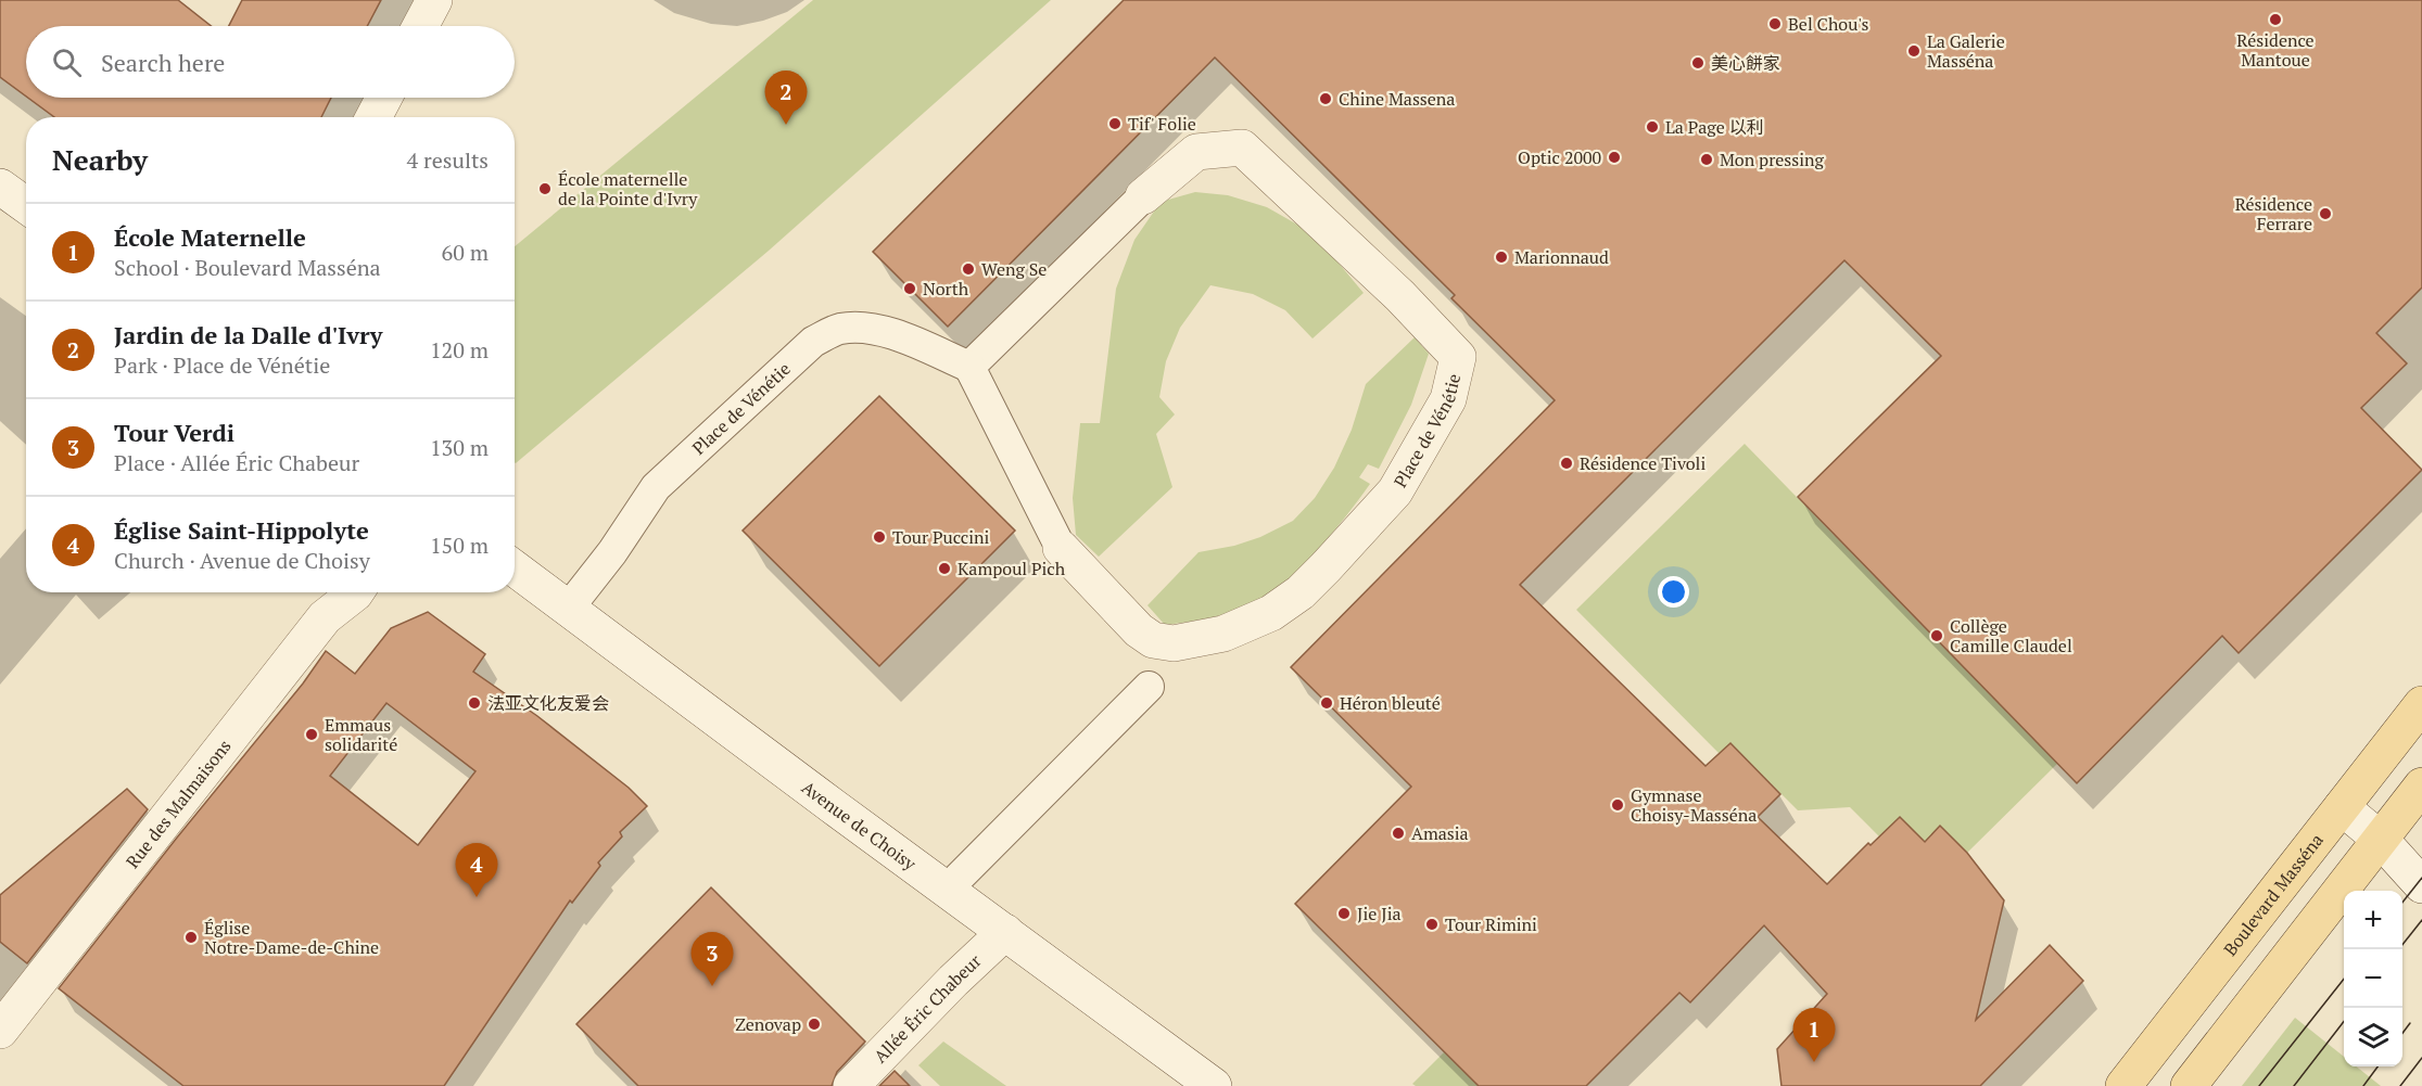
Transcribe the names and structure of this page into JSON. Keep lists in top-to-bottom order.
{
  "streets": {
    "main road": ["Boulevard Masséna"],
    "street": [
      "Place de Vénétie",
      "Rue des Malmaisons",
      "Avenue de Choisy",
      "Allée Éric Chabeur"
    ]
  },
  "crossings": [
    ["Place de Vénétie", "Avenue de Choisy"],
    ["Avenue de Choisy", "Allée Éric Chabeur"]
  ],
  "places": [
    "Résidence Mantoue",
    "Bel Chou's",
    "La Galerie Masséna",
    "美心餅家",
    "Chine Massena",
    "Tif' Folie",
    "La Page 以利",
    "Optic 2000",
    "Mon pressing",
    "École maternelle de la Pointe d'Ivry",
    "Résidence Ferrare",
    "Marionnaud",
    "Weng Se",
    "North",
    "Résidence Tivoli",
    "Tour Puccini",
    "Kampoul Pich",
    "Collège Camille Claudel",
    "法亚文化友爱会",
    "Héron bleuté",
    "Emmaus solidarité",
    "Gymnase Choisy-Masséna",
    "Amasia",
    "Jie Jia",
    "Tour Rimini",
    "Église Notre-Dame-de-Chine",
    "Zenovap"
  ],
  "page": {
    "search": "Search here",
    "pins": [
      "2",
      "4",
      "3",
      "1"
    ],
    "heading": ["Nearby", "4 results"],
    "list": [
      {
        "mark": "1",
        "name": "École Maternelle",
        "note": "School · Boulevard Masséna",
        "value": "60 m"
      },
      {
        "mark": "2",
        "name": "Jardin de la Dalle d'Ivry",
        "note": "Park · Place de Vénétie",
        "value": "120 m"
      },
      {
        "mark": "3",
        "name": "Tour Verdi",
        "note": "Place · Allée Éric Chabeur",
        "value": "130 m"
      },
      {
        "mark": "4",
        "name": "Église Saint-Hippolyte",
        "note": "Church · Avenue de Choisy",
        "value": "150 m"
      }
    ],
    "map_buttons": ["+", "−"]
  }
}
